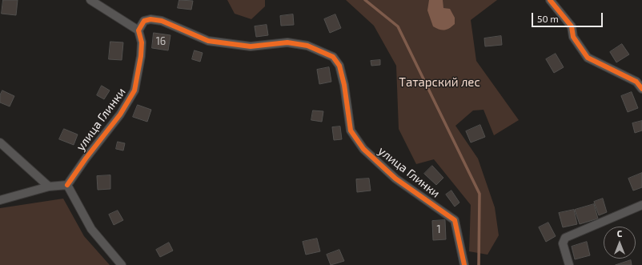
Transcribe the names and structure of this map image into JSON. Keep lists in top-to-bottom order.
{
  "streets": {
    "street": ["улица Глинки"]
  },
  "parks": ["Татарский лес"],
  "house_numbers": ["16", "1"],
  "scale_bar": "50 m",
  "north": "top"
}
